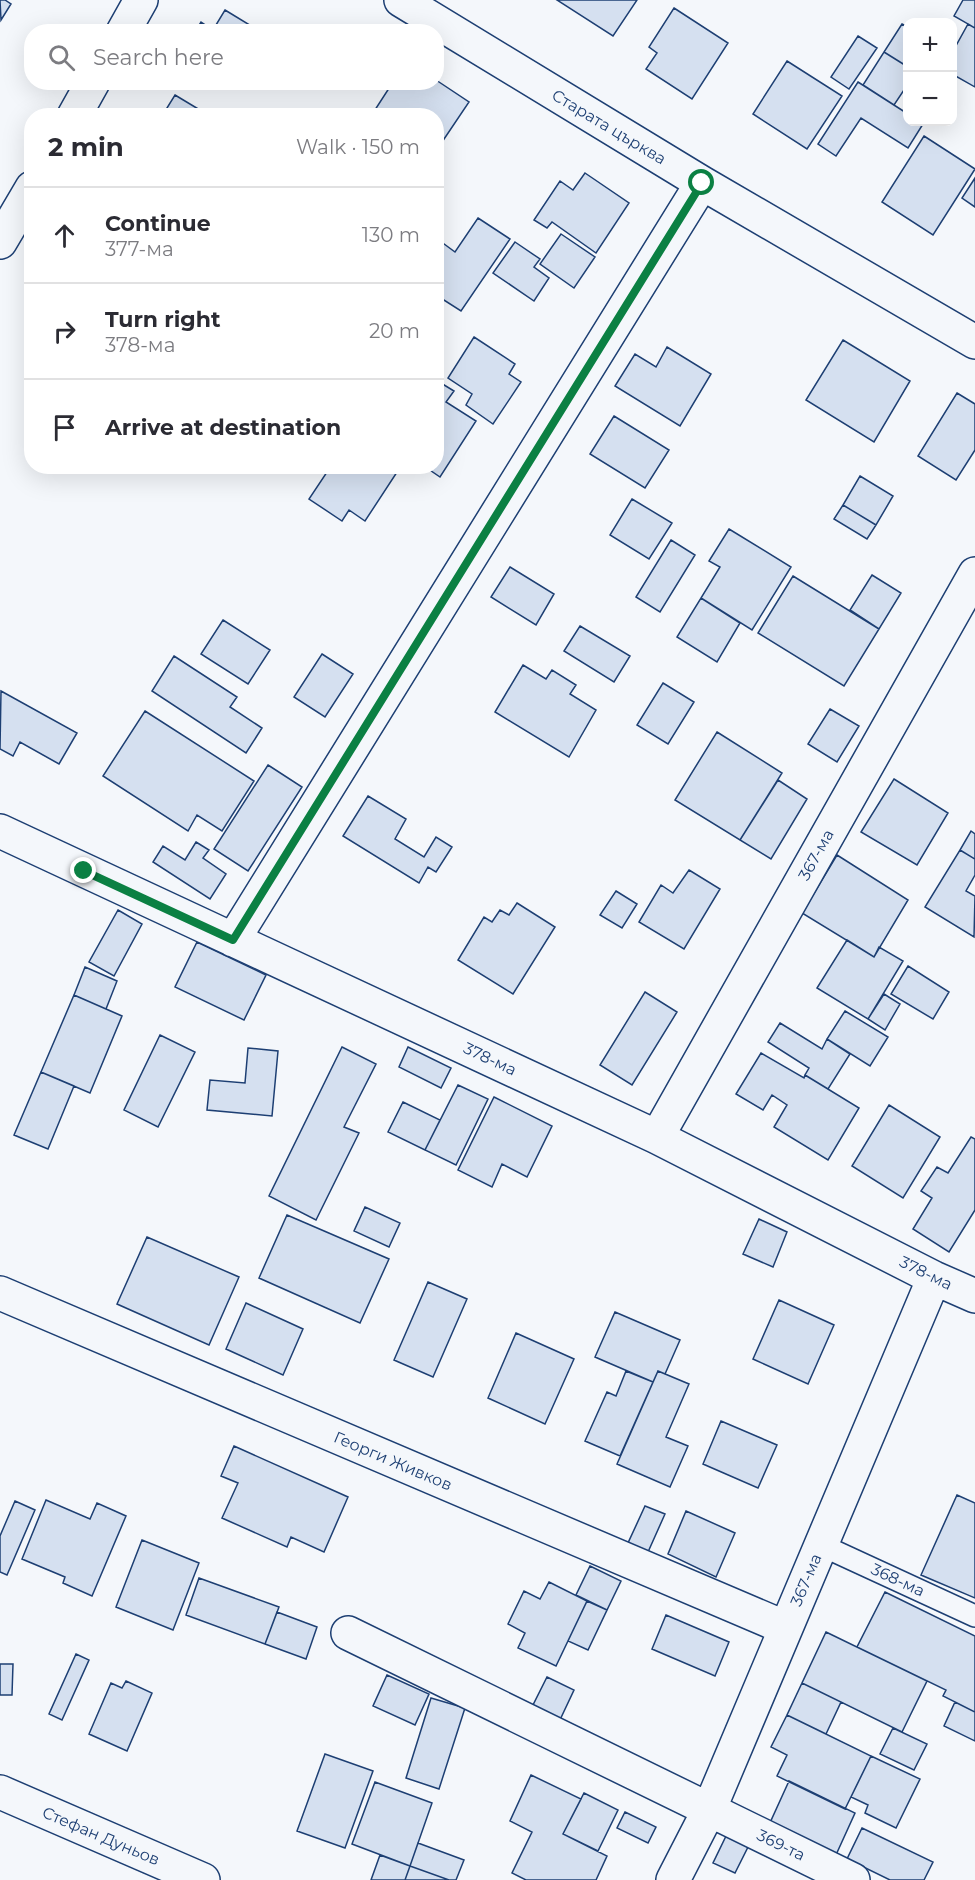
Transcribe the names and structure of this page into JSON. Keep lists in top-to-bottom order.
{
  "streets": {
    "street": [
      "Старата църква",
      "367-ма",
      "378-ма",
      "Георги Живков",
      "Стефан Дуньов",
      "369-та"
    ],
    "lane": ["368-ма"]
  },
  "crossings": [
    ["367-ма", "378-ма"],
    ["367-ма", "Георги Живков"],
    ["367-ма", "368-ма"],
    ["367-ма", "369-та"]
  ],
  "page": {
    "map_buttons": ["+", "−"],
    "search": "Search here",
    "heading": ["2 min", "Walk · 150 m"],
    "list": [
      ["Continue", "377-ма", "130 m"],
      ["Turn right", "378-ма", "20 m"],
      "Arrive at destination"
    ]
  }
}
